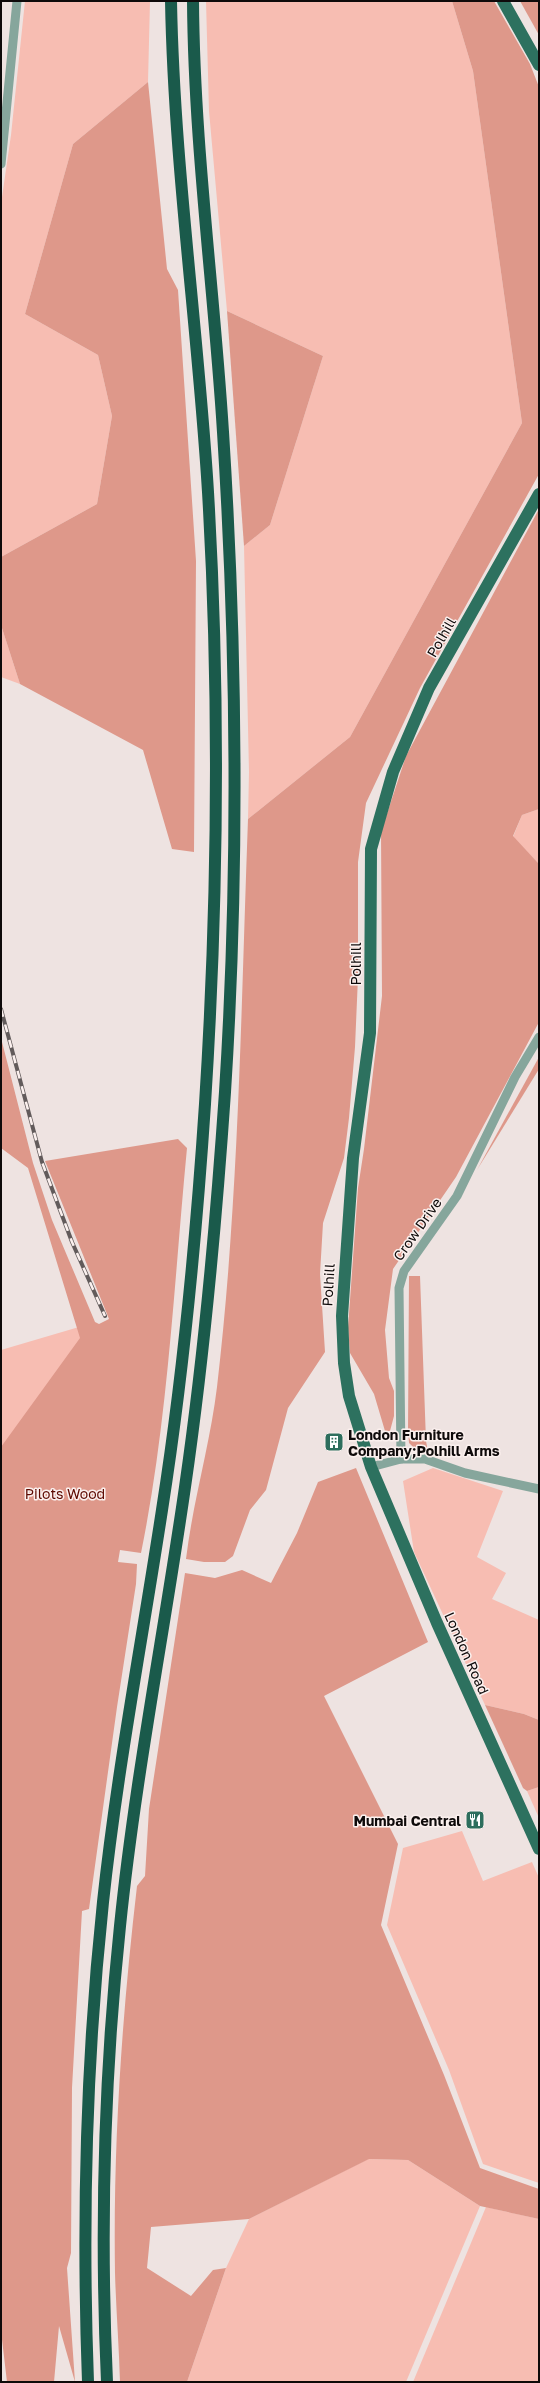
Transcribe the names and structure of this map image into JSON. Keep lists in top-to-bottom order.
{
  "streets": {
    "main road": ["Polhill", "London Road"],
    "street": ["Crow Drive"]
  },
  "crossings": [
    ["Polhill", "London Road"]
  ],
  "parks": ["Pilots Wood"],
  "places": {
    "building": ["London Furniture Company;Polhill Arms"],
    "restaurant": ["Mumbai Central"]
  }
}
